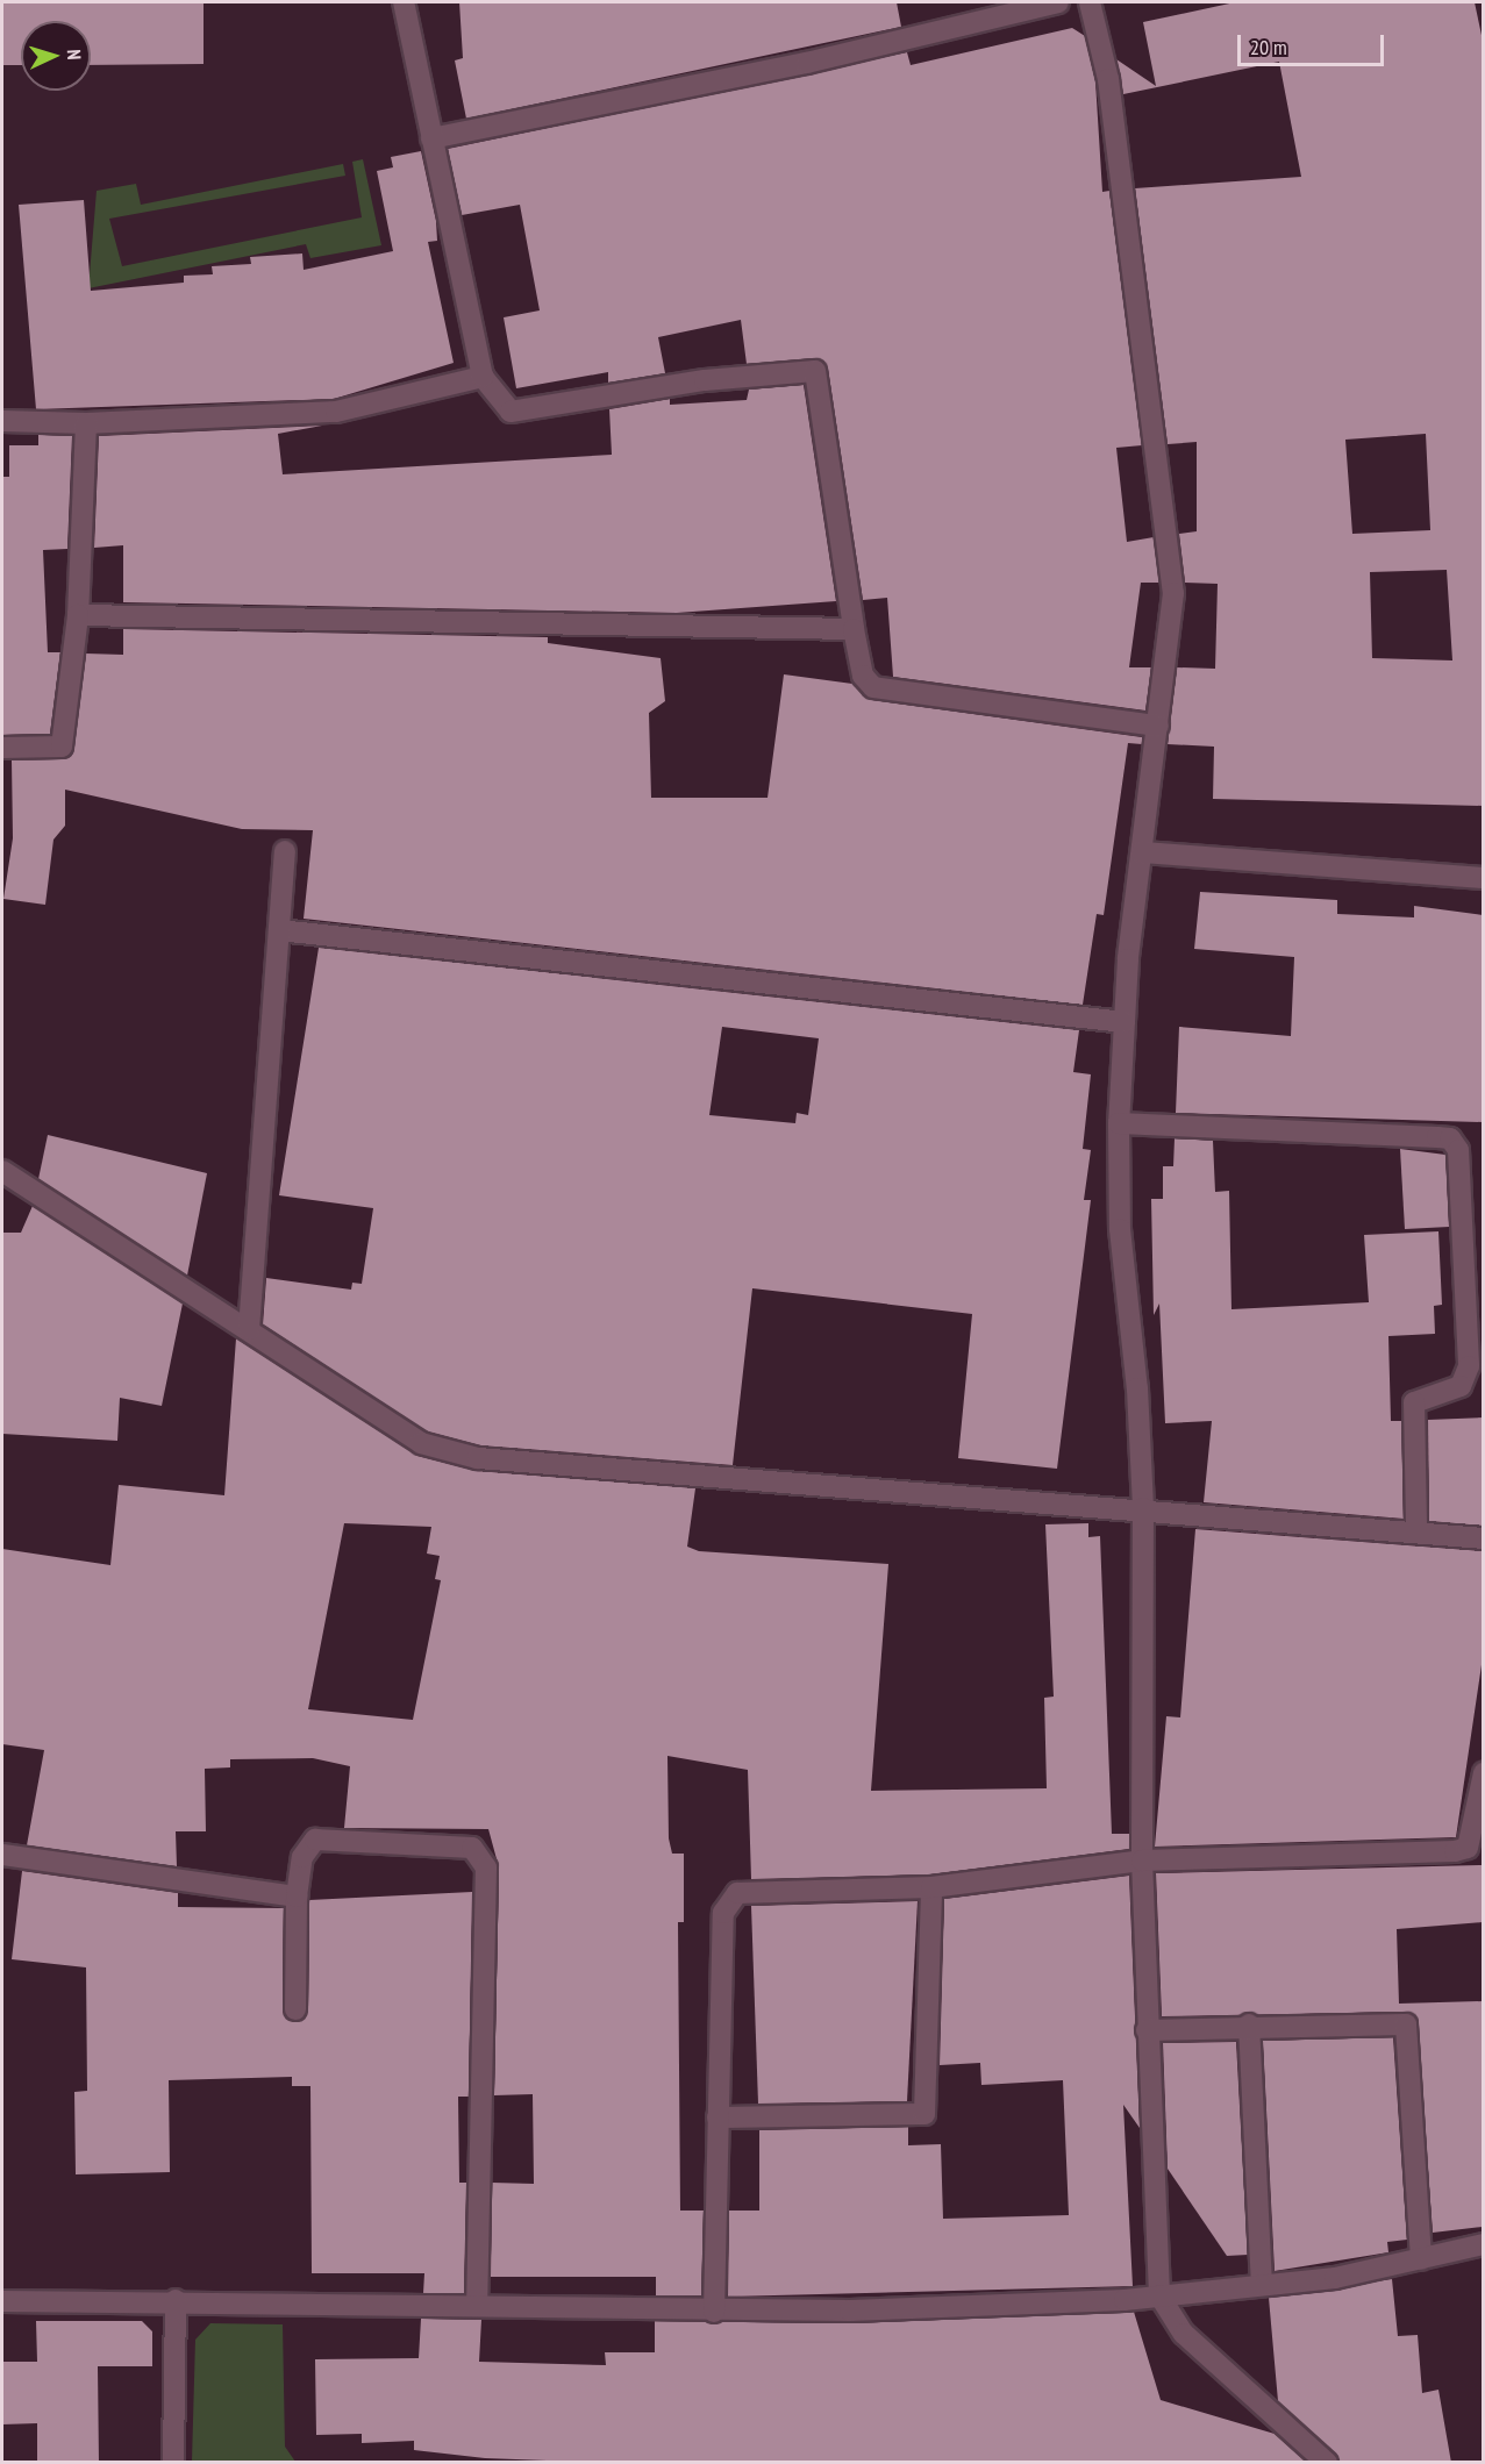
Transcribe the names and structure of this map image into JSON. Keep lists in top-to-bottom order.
{
  "scale_bar": "20 m",
  "north": "right"
}
